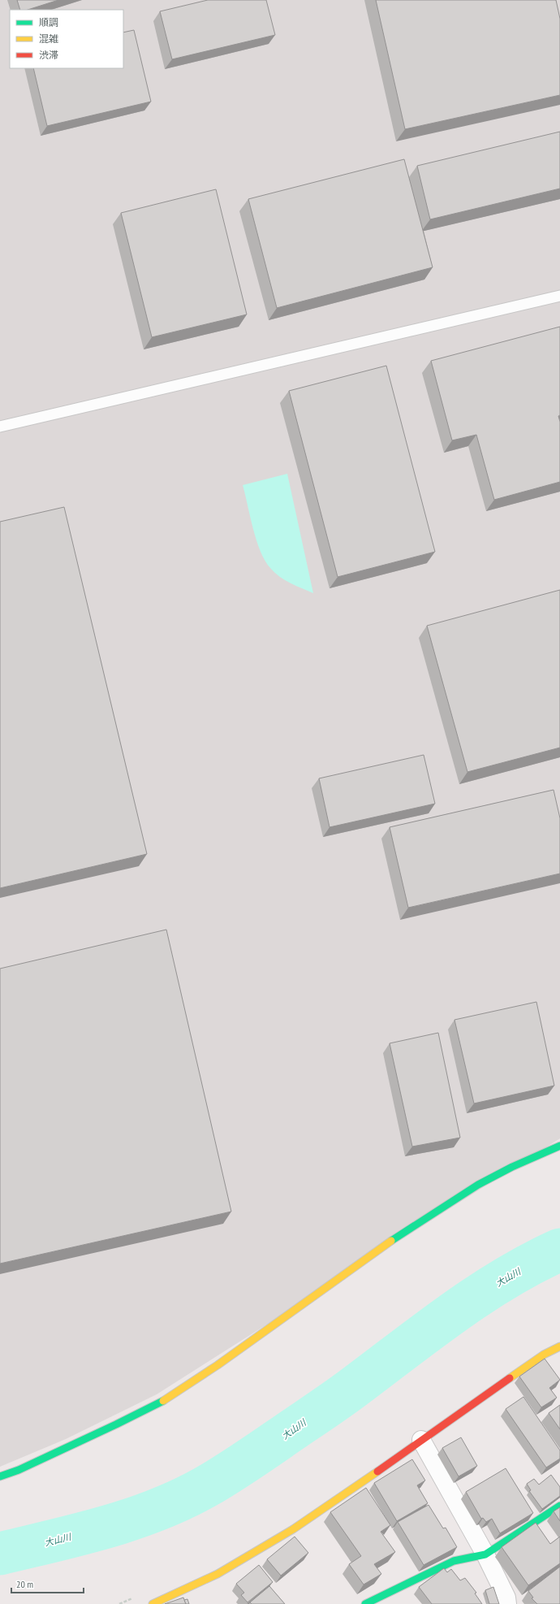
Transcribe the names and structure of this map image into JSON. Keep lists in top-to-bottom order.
{
  "water": ["大山川"],
  "legend": ["順調", "混雑", "渋滞"],
  "scale_bar": "20 m"
}
